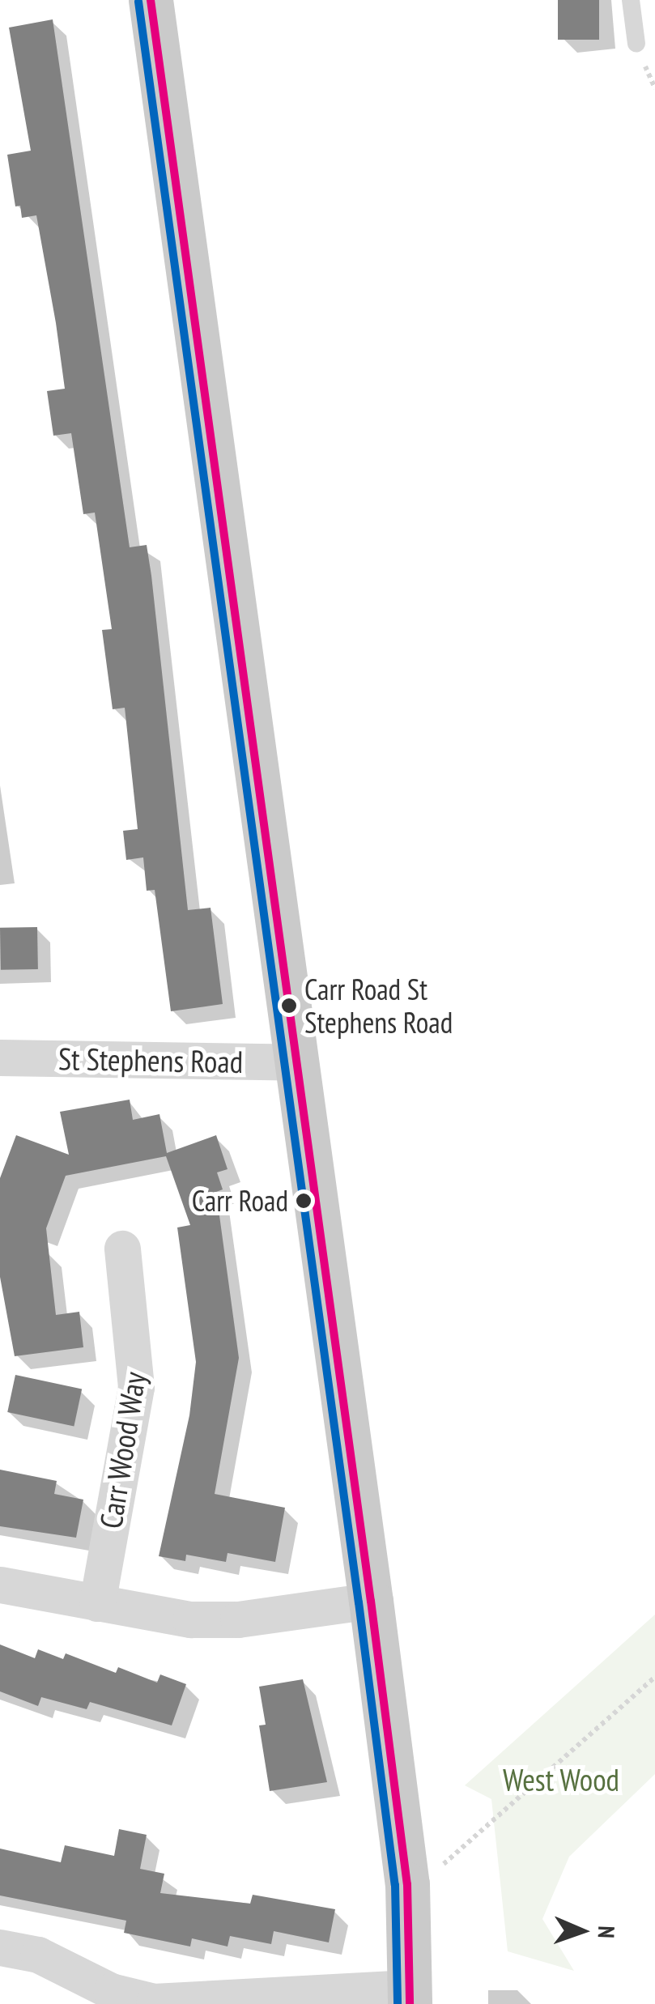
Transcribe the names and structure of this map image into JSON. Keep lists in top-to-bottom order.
{
  "streets": {
    "street": ["St Stephens Road", "Carr Wood Way"]
  },
  "parks": ["West Wood"],
  "places": ["Carr Road St Stephens Road", "Carr Road"],
  "north": "right"
}
